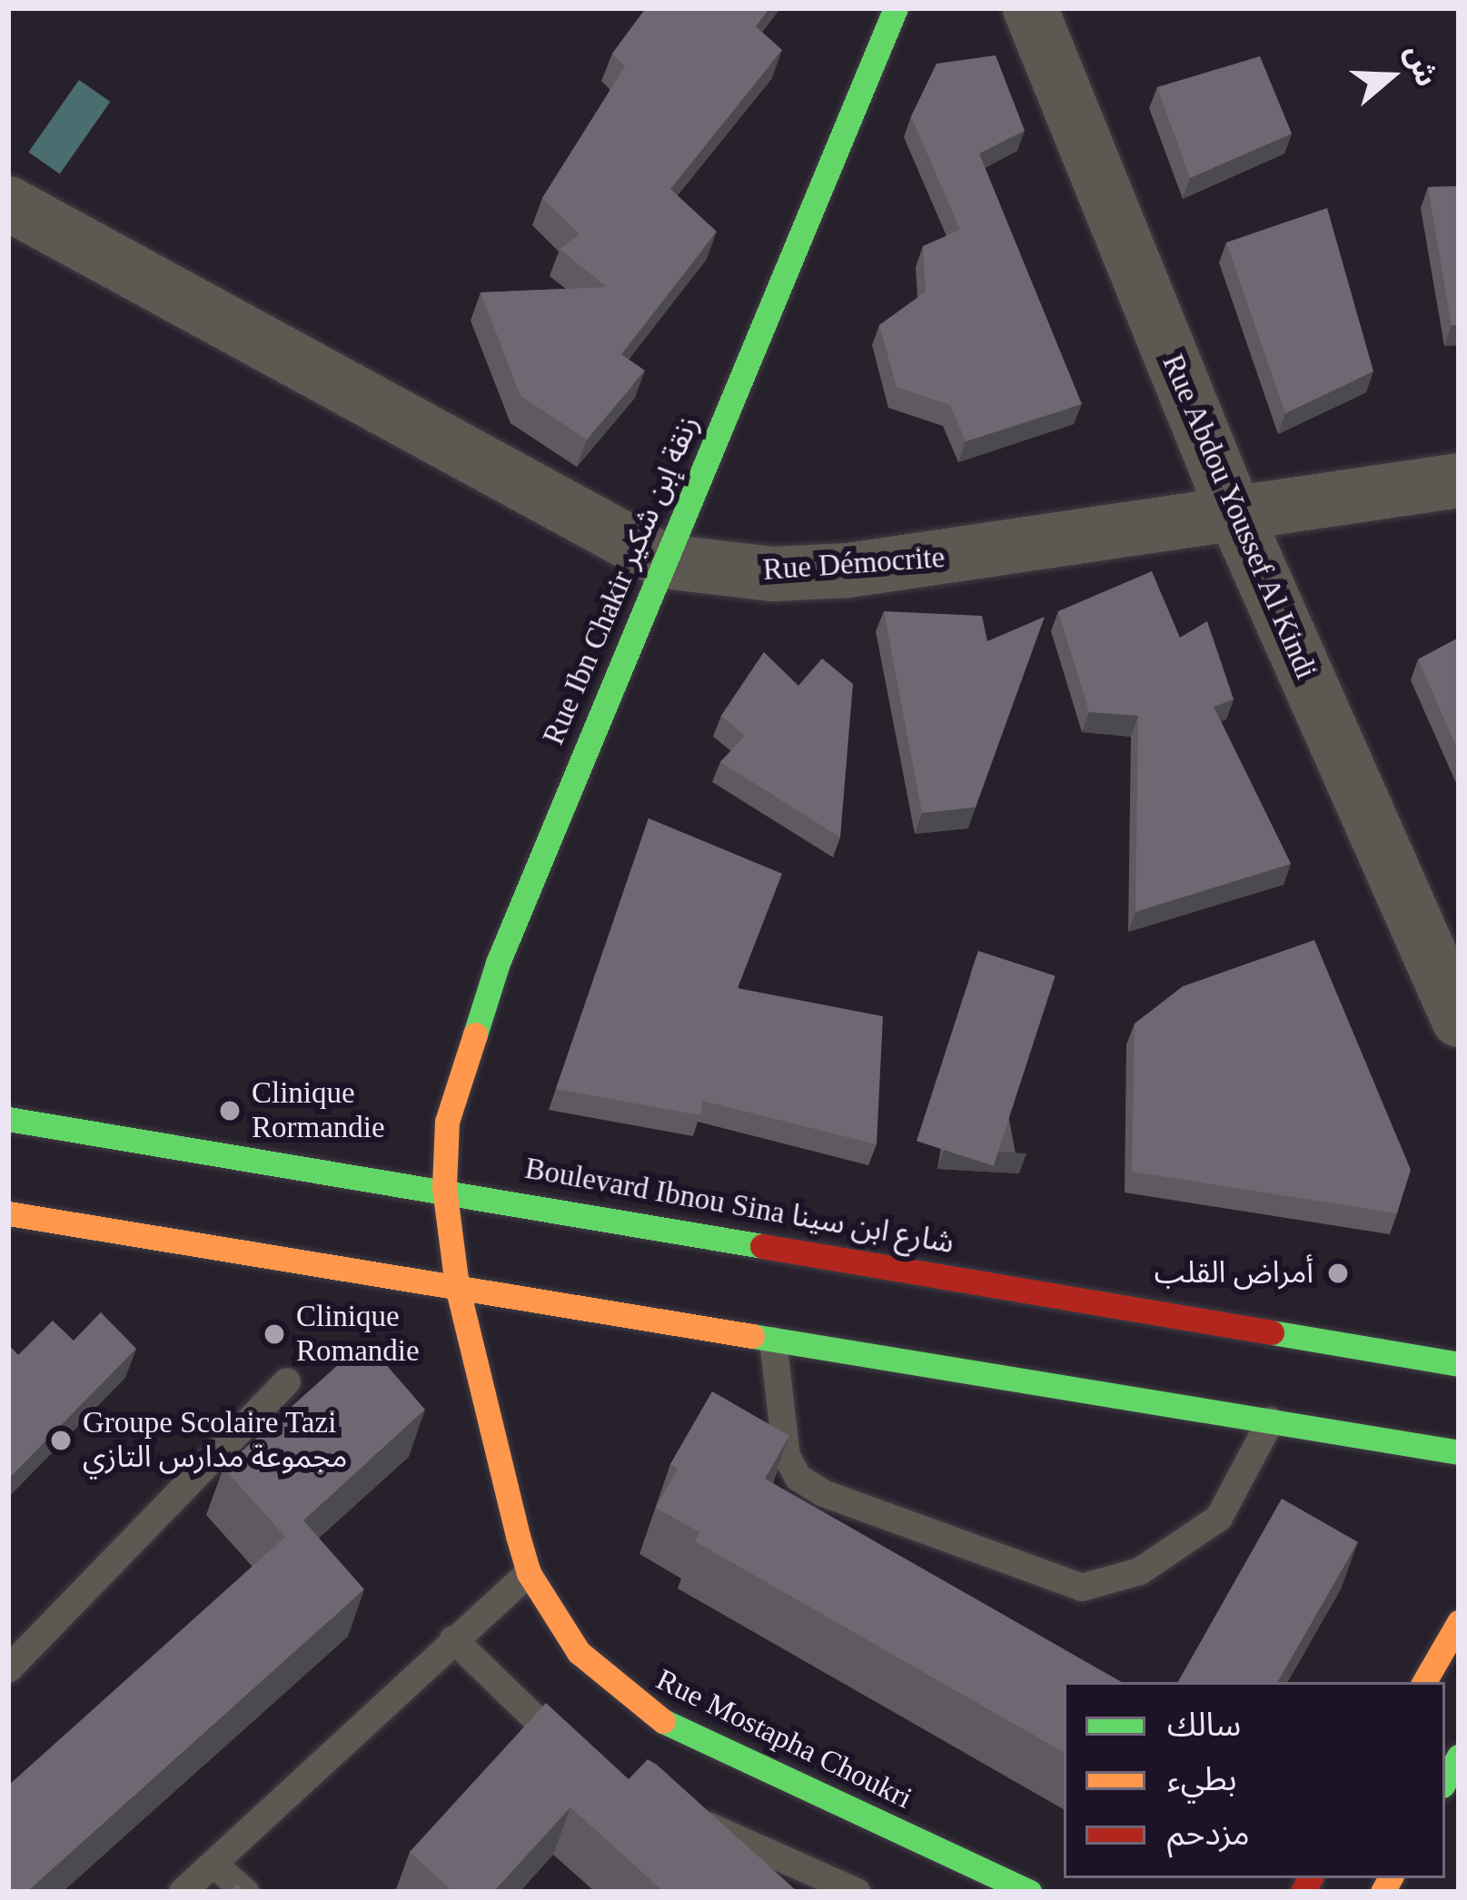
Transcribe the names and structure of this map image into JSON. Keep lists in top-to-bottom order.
{
  "streets": {
    "main road": ["Rue Ibn Chakir زنقة إبن شكير", "Boulevard Ibnou Sina شارع ابن سينا", "Rue Mostapha Choukri"],
    "street": ["Rue Abdou Youssef Al Kindi", "Rue Démocrite"]
  },
  "crossings": [
    ["Rue Abdou Youssef Al Kindi", "Rue Démocrite"],
    ["Rue Démocrite", "Rue Ibn Chakir زنقة إبن شكير"],
    ["Rue Ibn Chakir زنقة إبن شكير", "Boulevard Ibnou Sina شارع ابن سينا"],
    ["Rue Ibn Chakir زنقة إبن شكير", "Rue Mostapha Choukri"]
  ],
  "places": [
    "Clinique Rormandie",
    "أمراض القلب",
    "Clinique Romandie",
    "Groupe Scolaire Tazi مجموعة مدارس التازي"
  ],
  "legend": ["سالك", "بطيء", "مزدحم"],
  "north": "right"
}
